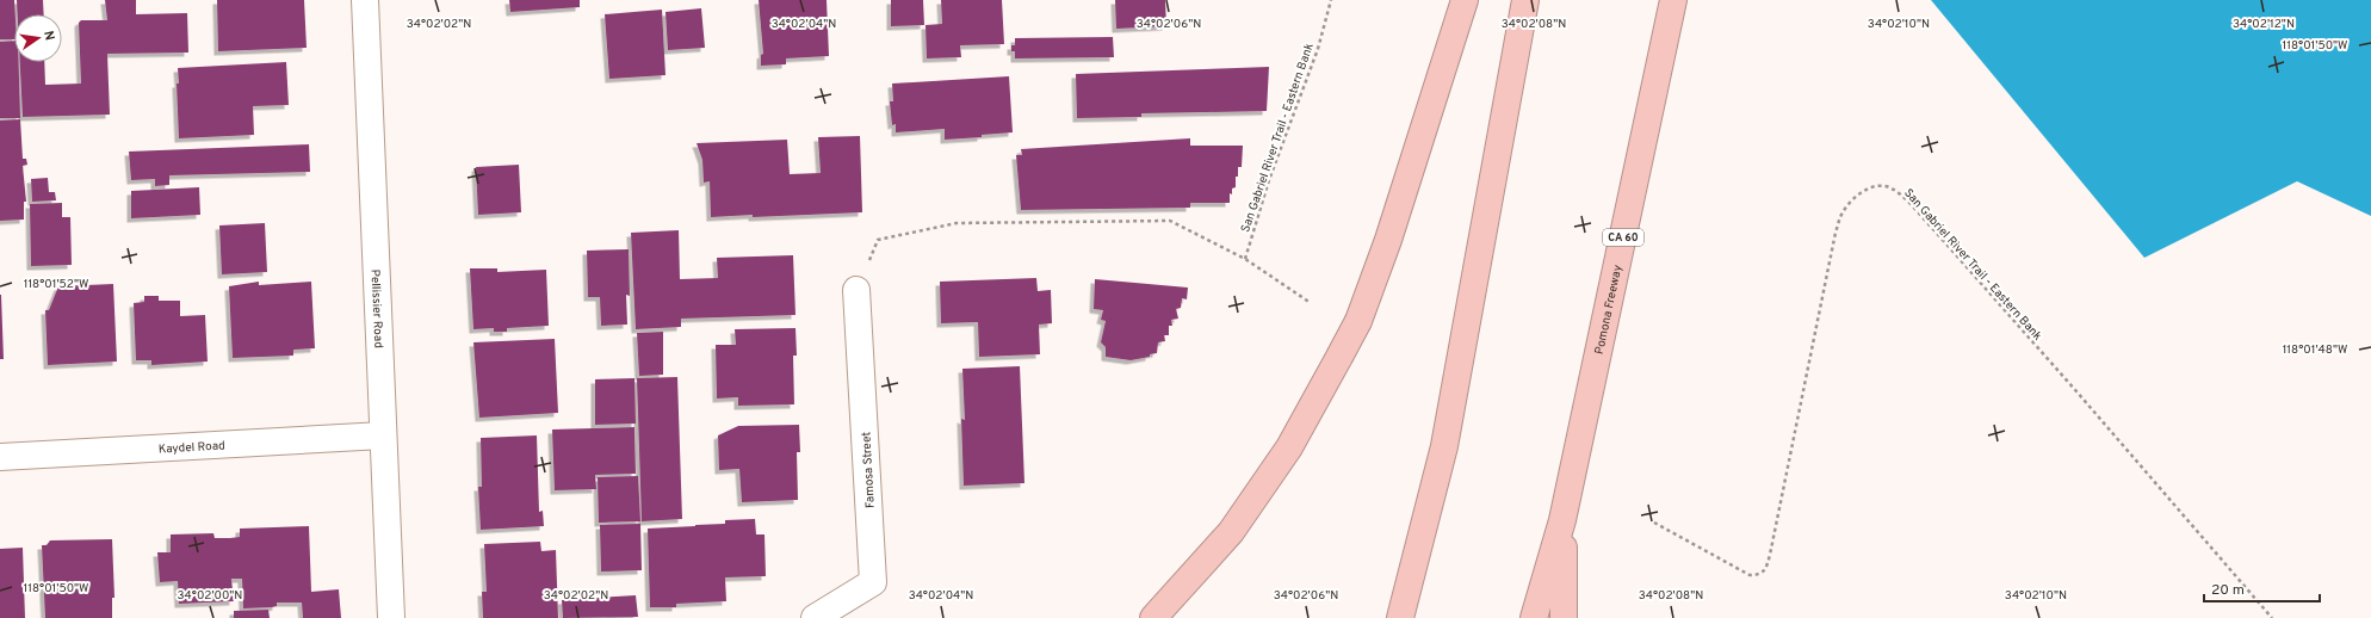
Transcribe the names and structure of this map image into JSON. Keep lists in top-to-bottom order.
{
  "streets": {
    "highway": ["CA 60", "Pomona Freeway"],
    "street": ["Pellissier Road", "Kaydel Road", "Famosa Street"],
    "path": ["San Gabriel River Trail - Eastern Bank"]
  },
  "crossings": [
    ["Pellissier Road", "Kaydel Road"]
  ],
  "scale_bar": "20 m",
  "north": "right",
  "coordinates": [
    "34°02'02\"N",
    "34°02'04\"N",
    "34°02'06\"N",
    "34°02'08\"N",
    "34°02'10\"N",
    "34°02'12\"N",
    "118°01'50\"W",
    "118°01'52\"W",
    "118°01'48\"W",
    "34°02'00\"N"
  ]
}
